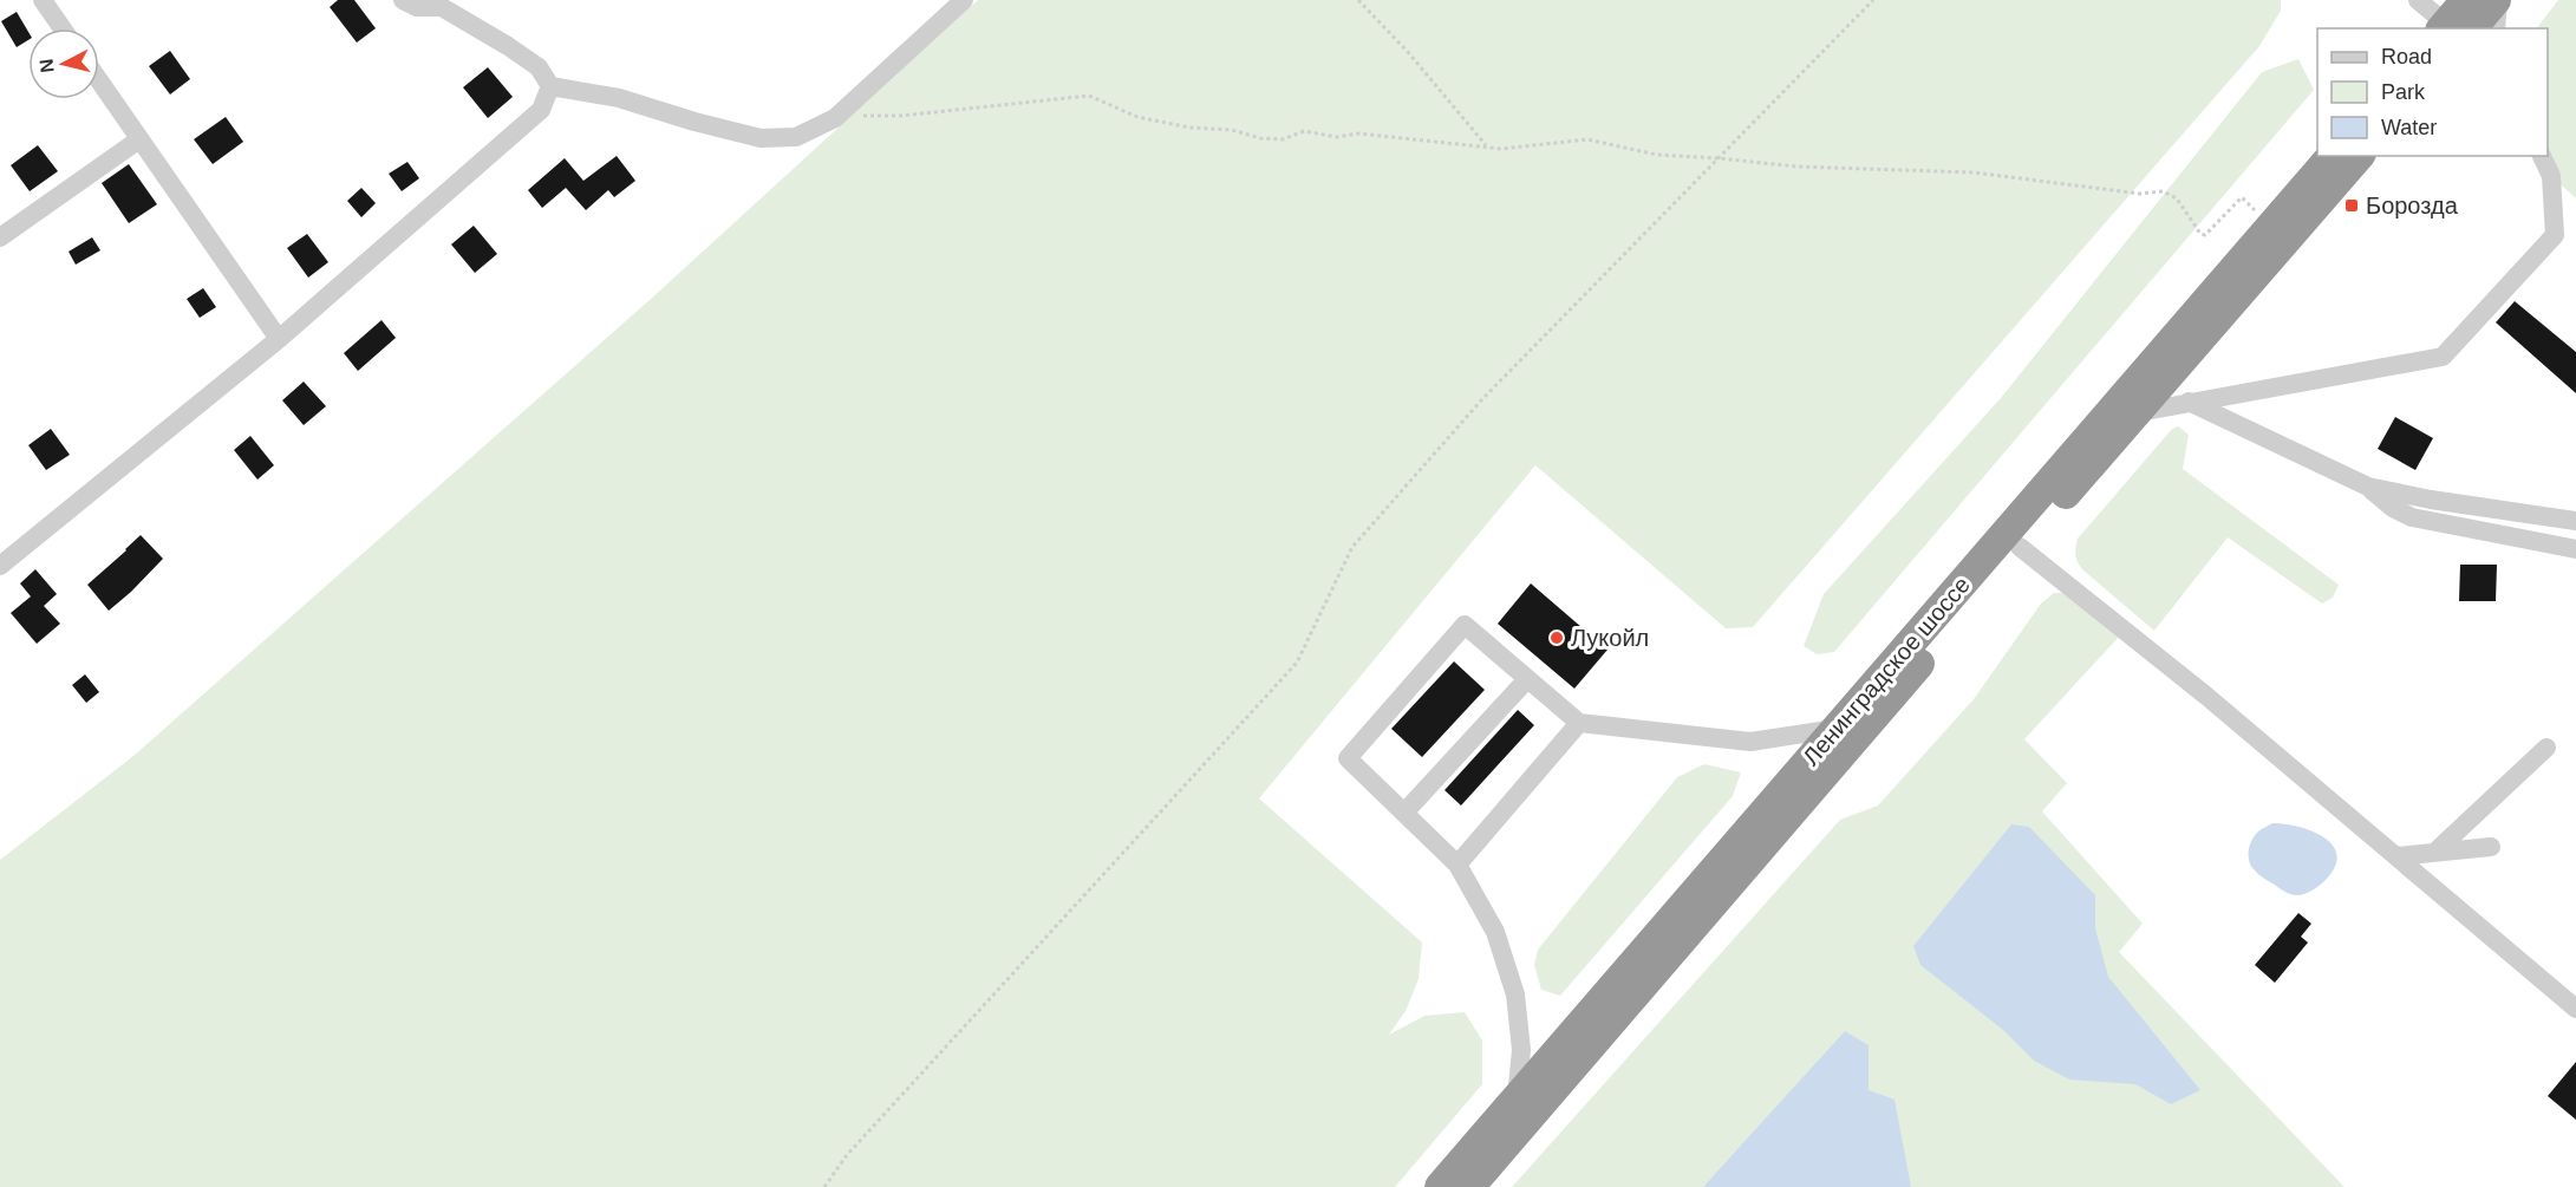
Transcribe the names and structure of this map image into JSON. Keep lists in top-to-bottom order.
{
  "streets": {
    "highway": ["Ленинградское шоссе"]
  },
  "places": {
    "transit": ["Борозда"],
    "other": ["Лукойл"]
  },
  "legend": ["Road", "Park", "Water"],
  "north": "left"
}
